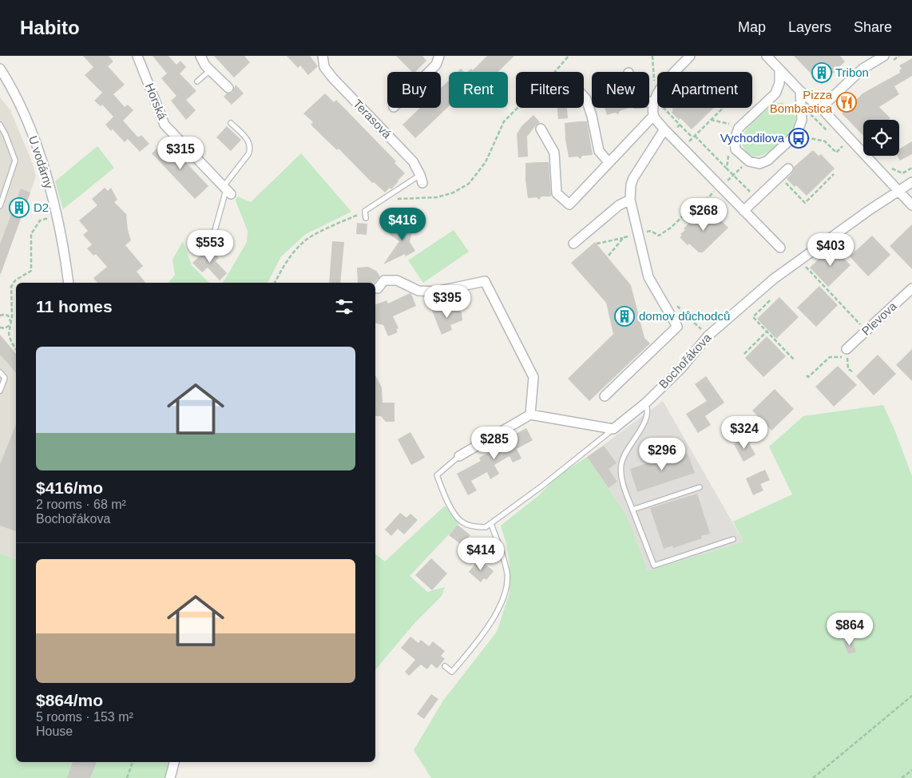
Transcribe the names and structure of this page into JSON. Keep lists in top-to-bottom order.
{
  "streets": {
    "street": [
      "Horská",
      "Terasová",
      "U vodárny",
      "Plevova",
      "Bochořákova"
    ]
  },
  "places": {
    "building": ["Tribon", "D2", "domov důchodců"],
    "restaurant": ["Pizza Bombastica"],
    "bus stop": ["Vychodilova"]
  },
  "page": {
    "header": "Habito",
    "nav": ["Map", "Layers", "Share"],
    "chip": [
      "Buy",
      "Rent",
      "Filters",
      "New",
      "Apartment"
    ],
    "price": [
      "$315",
      "$268",
      "$416",
      "$553",
      "$403",
      "$395",
      "$324",
      "$285",
      "$296",
      "$414",
      "$864"
    ],
    "heading": "11 homes",
    "list": [
      {
        "name": "$416/mo",
        "note": "2 rooms · 68 m² · Bochořákova"
      },
      {
        "name": "$864/mo",
        "note": "5 rooms · 153 m² · House"
      }
    ]
  }
}
